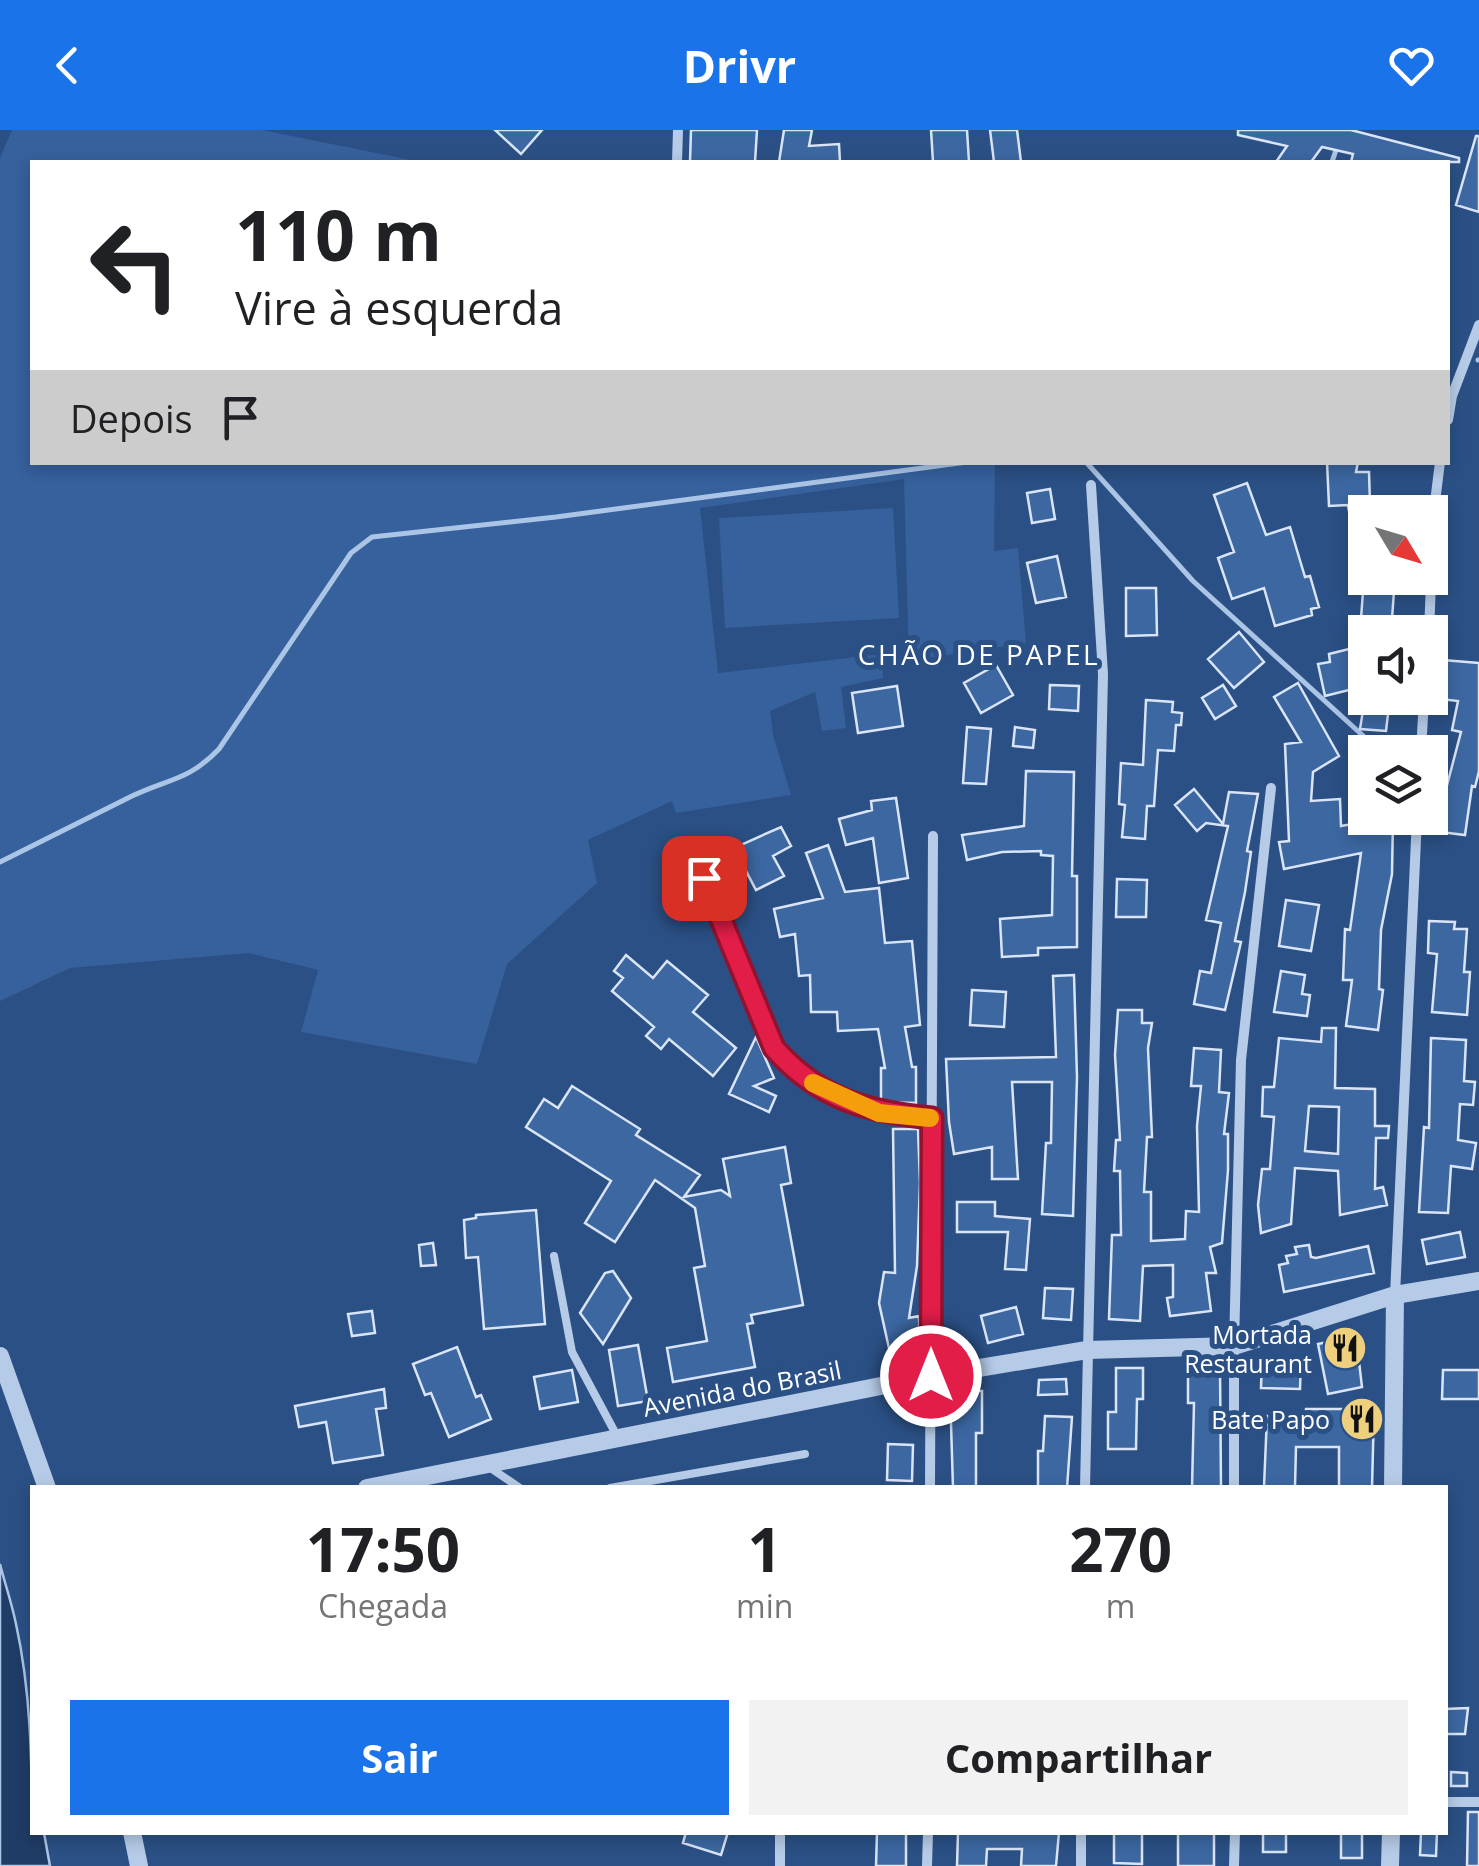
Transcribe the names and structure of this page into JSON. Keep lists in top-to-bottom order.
{
  "streets": {
    "street": ["Avenida do Brasil"]
  },
  "districts": ["CHÃO DE PAPEL"],
  "places": {
    "restaurant": ["Mortada Restaurant", "Bate Papo"]
  },
  "north": "bottom right",
  "page": {
    "header": "Drivr",
    "turn": ["110 m", "Vire à esquerda"],
    "then": "Depois",
    "eta": [
      "17:50",
      "Chegada",
      "1",
      "min",
      "270",
      "m"
    ],
    "buttons": ["Sair", "Compartilhar"]
  }
}
